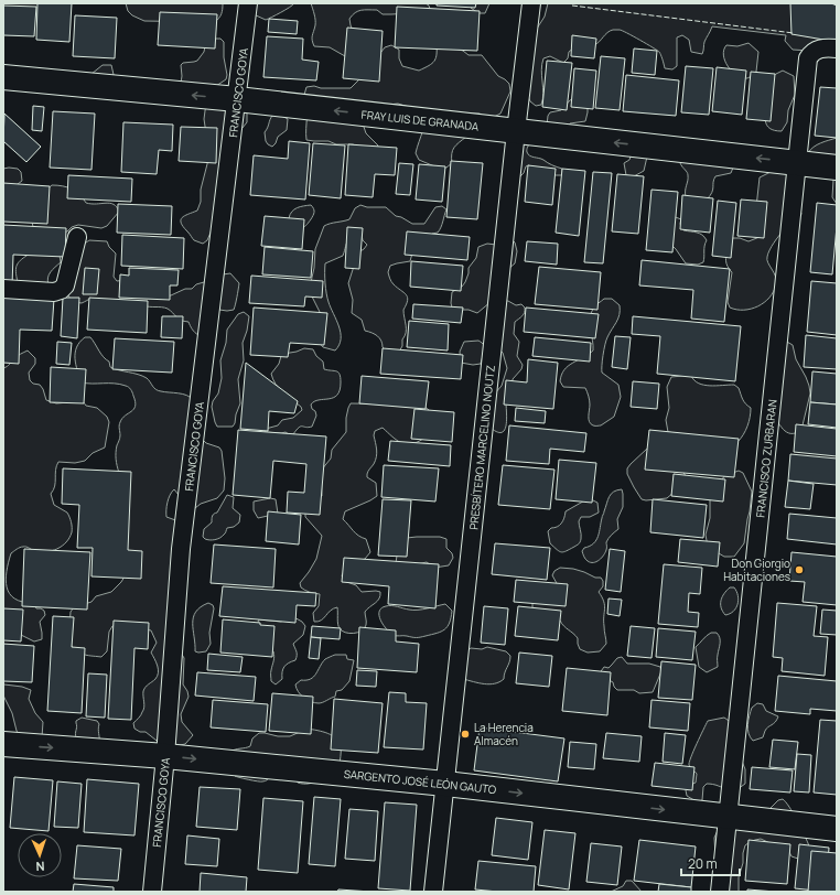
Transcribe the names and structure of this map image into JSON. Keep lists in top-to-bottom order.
{
  "streets": {
    "street": [
      "FRANCISCO GOYA",
      "FRAY LUIS DE GRANADA",
      "PRESBÍTERO MARCELINO NOUTZ",
      "FRANCISCO ZURBARAN",
      "SARGENTO JOSÉ LEÓN GAUTO"
    ]
  },
  "crossings": [
    ["FRANCISCO GOYA", "FRAY LUIS DE GRANADA"],
    ["FRANCISCO GOYA", "SARGENTO JOSÉ LEÓN GAUTO"],
    ["FRAY LUIS DE GRANADA", "PRESBÍTERO MARCELINO NOUTZ"],
    ["FRAY LUIS DE GRANADA", "FRANCISCO ZURBARAN"],
    ["PRESBÍTERO MARCELINO NOUTZ", "SARGENTO JOSÉ LEÓN GAUTO"],
    ["FRANCISCO ZURBARAN", "SARGENTO JOSÉ LEÓN GAUTO"]
  ],
  "one_way": ["FRAY LUIS DE GRANADA", "SARGENTO JOSÉ LEÓN GAUTO"],
  "places": ["Don Giorgio Habitaciones", "La Herencia Almacén"],
  "scale_bar": "20 m",
  "north": "bottom"
}
